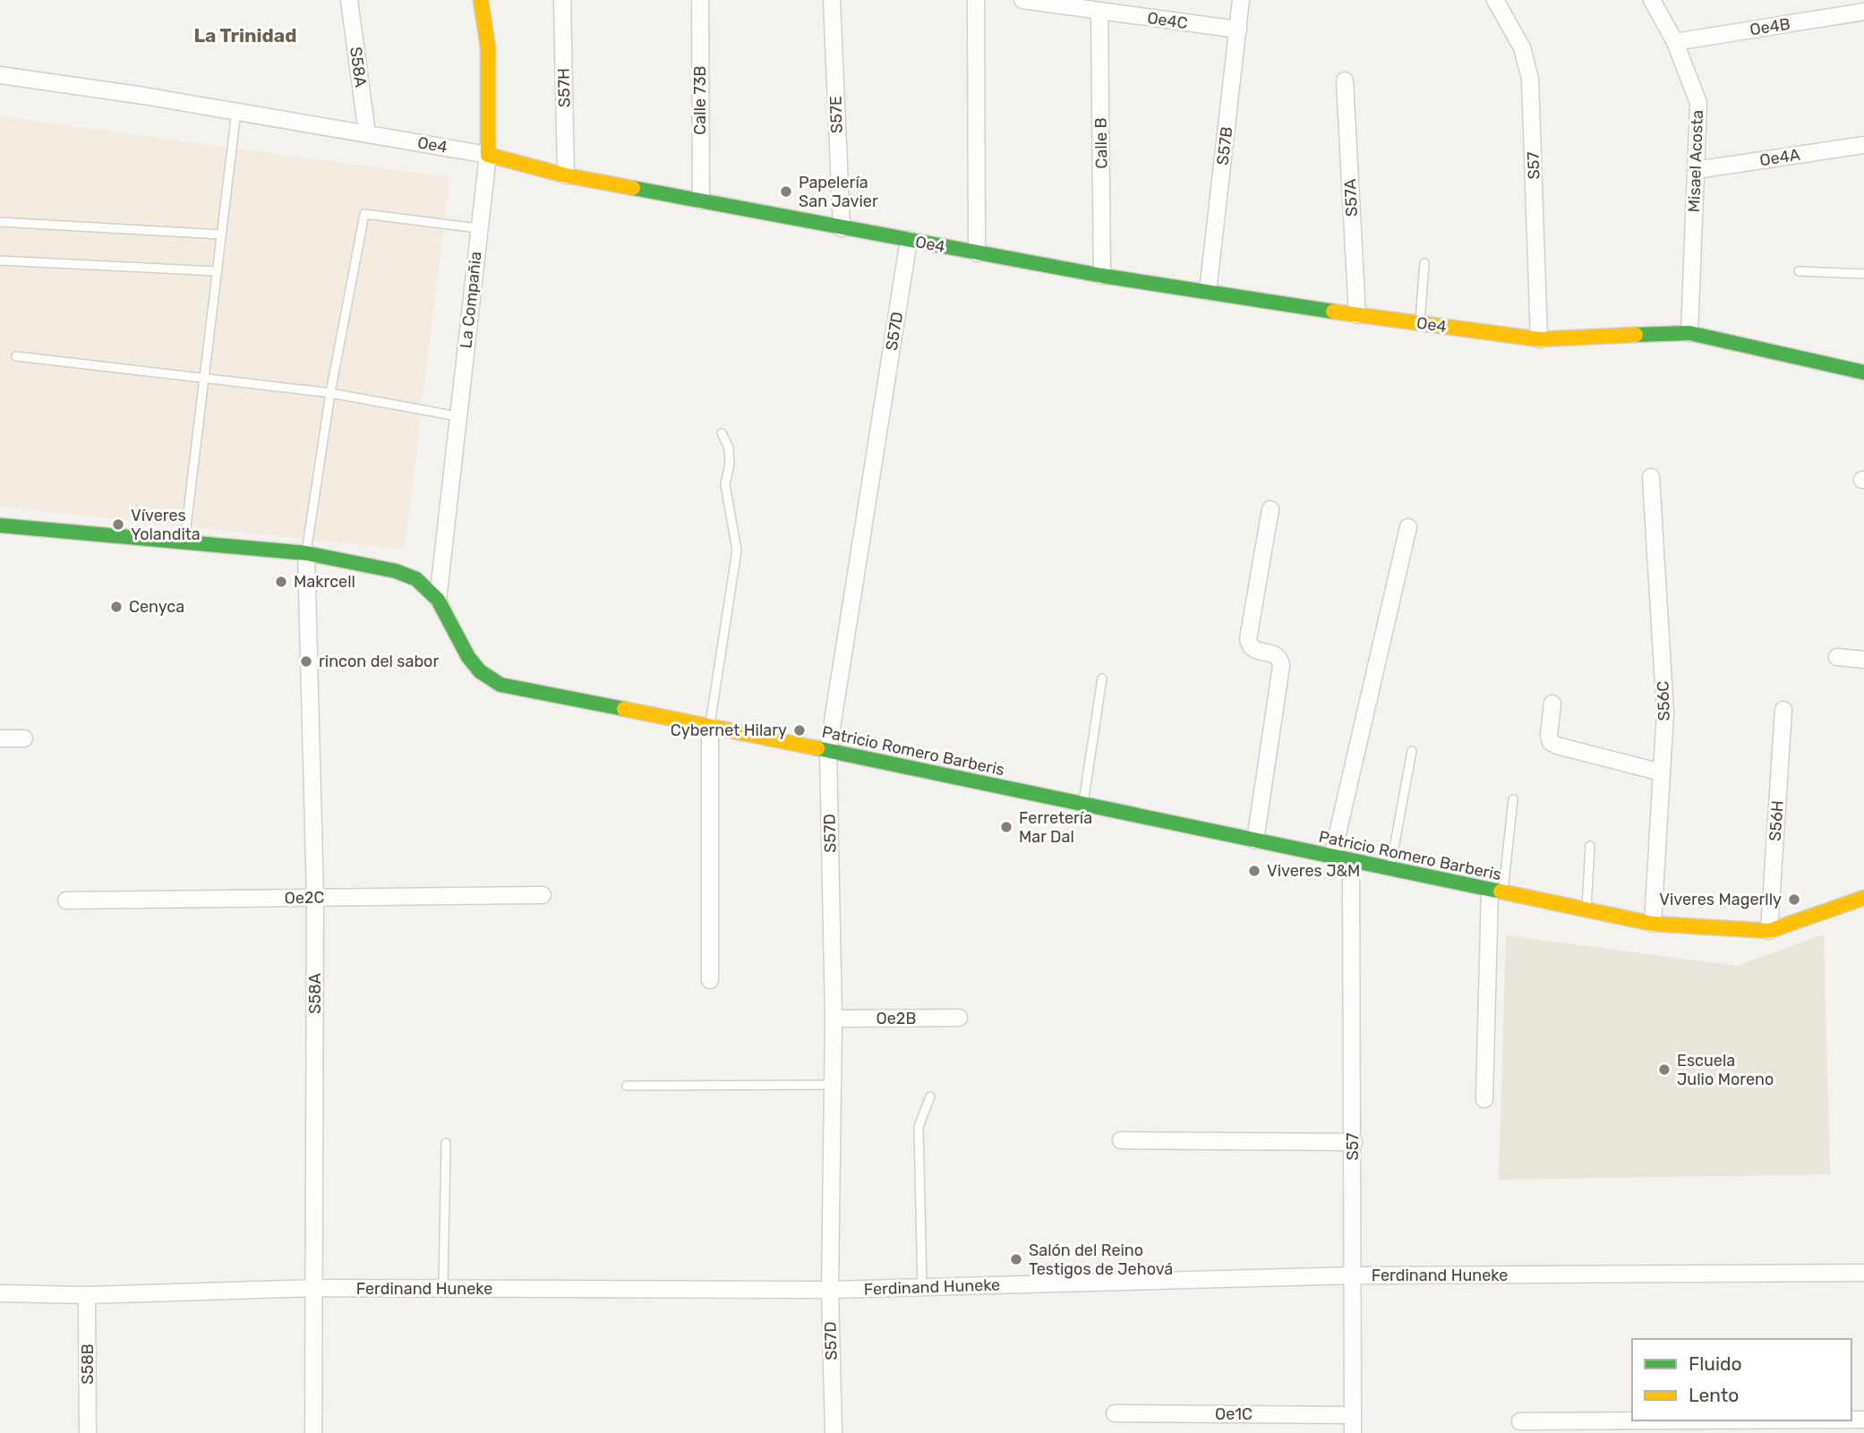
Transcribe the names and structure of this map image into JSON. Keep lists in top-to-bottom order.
{
  "streets": {
    "street": [
      "Oe4C",
      "Oe4B",
      "S58A",
      "S57H",
      "Calle 73B",
      "S57E",
      "Calle B",
      "Oe4",
      "S57B",
      "Oe4A",
      "Misael Acosta",
      "S57",
      "S57A",
      "La Compañia",
      "S57D",
      "S56C",
      "Patricio Romero Barberis",
      "S56H",
      "Oe2C",
      "Oe2B",
      "Ferdinand Huneke",
      "S58B",
      "Oe1C"
    ]
  },
  "crossings": [
    ["Oe4C", "Calle B"],
    ["Oe4C", "S57B"],
    ["Oe4B", "Misael Acosta"],
    ["S58A", "Oe4"],
    ["S58A", "Patricio Romero Barberis"],
    ["S58A", "Oe2C"],
    ["S58A", "Ferdinand Huneke"],
    ["S57H", "Oe4"],
    ["Calle 73B", "Oe4"],
    ["S57E", "Oe4"],
    ["Calle B", "Oe4"],
    ["Oe4", "S57B"],
    ["Oe4", "Misael Acosta"],
    ["Oe4", "S57"],
    ["Oe4", "S57A"],
    ["Oe4", "La Compañia"],
    ["Oe4", "S57D"],
    ["Oe4A", "Misael Acosta"],
    ["S57", "Patricio Romero Barberis"],
    ["S57", "Ferdinand Huneke"],
    ["S57", "Oe1C"],
    ["La Compañia", "Patricio Romero Barberis"],
    ["S57D", "Patricio Romero Barberis"],
    ["S57D", "Oe2B"],
    ["S57D", "Ferdinand Huneke"],
    ["S56C", "Patricio Romero Barberis"],
    ["Patricio Romero Barberis", "S56H"],
    ["Ferdinand Huneke", "S58B"]
  ],
  "districts": ["La Trinidad"],
  "places": [
    "Papelería San Javier",
    "Víveres Yolandita",
    "Makrcell",
    "Cenyca",
    "rincon del sabor",
    "Cybernet Hilary",
    "Ferretería Mar Dal",
    "Viveres J&M",
    "Viveres Magerlly",
    "Escuela Julio Moreno",
    "Salón del Reino Testigos de Jehová"
  ],
  "legend": ["Fluido", "Lento"]
}
